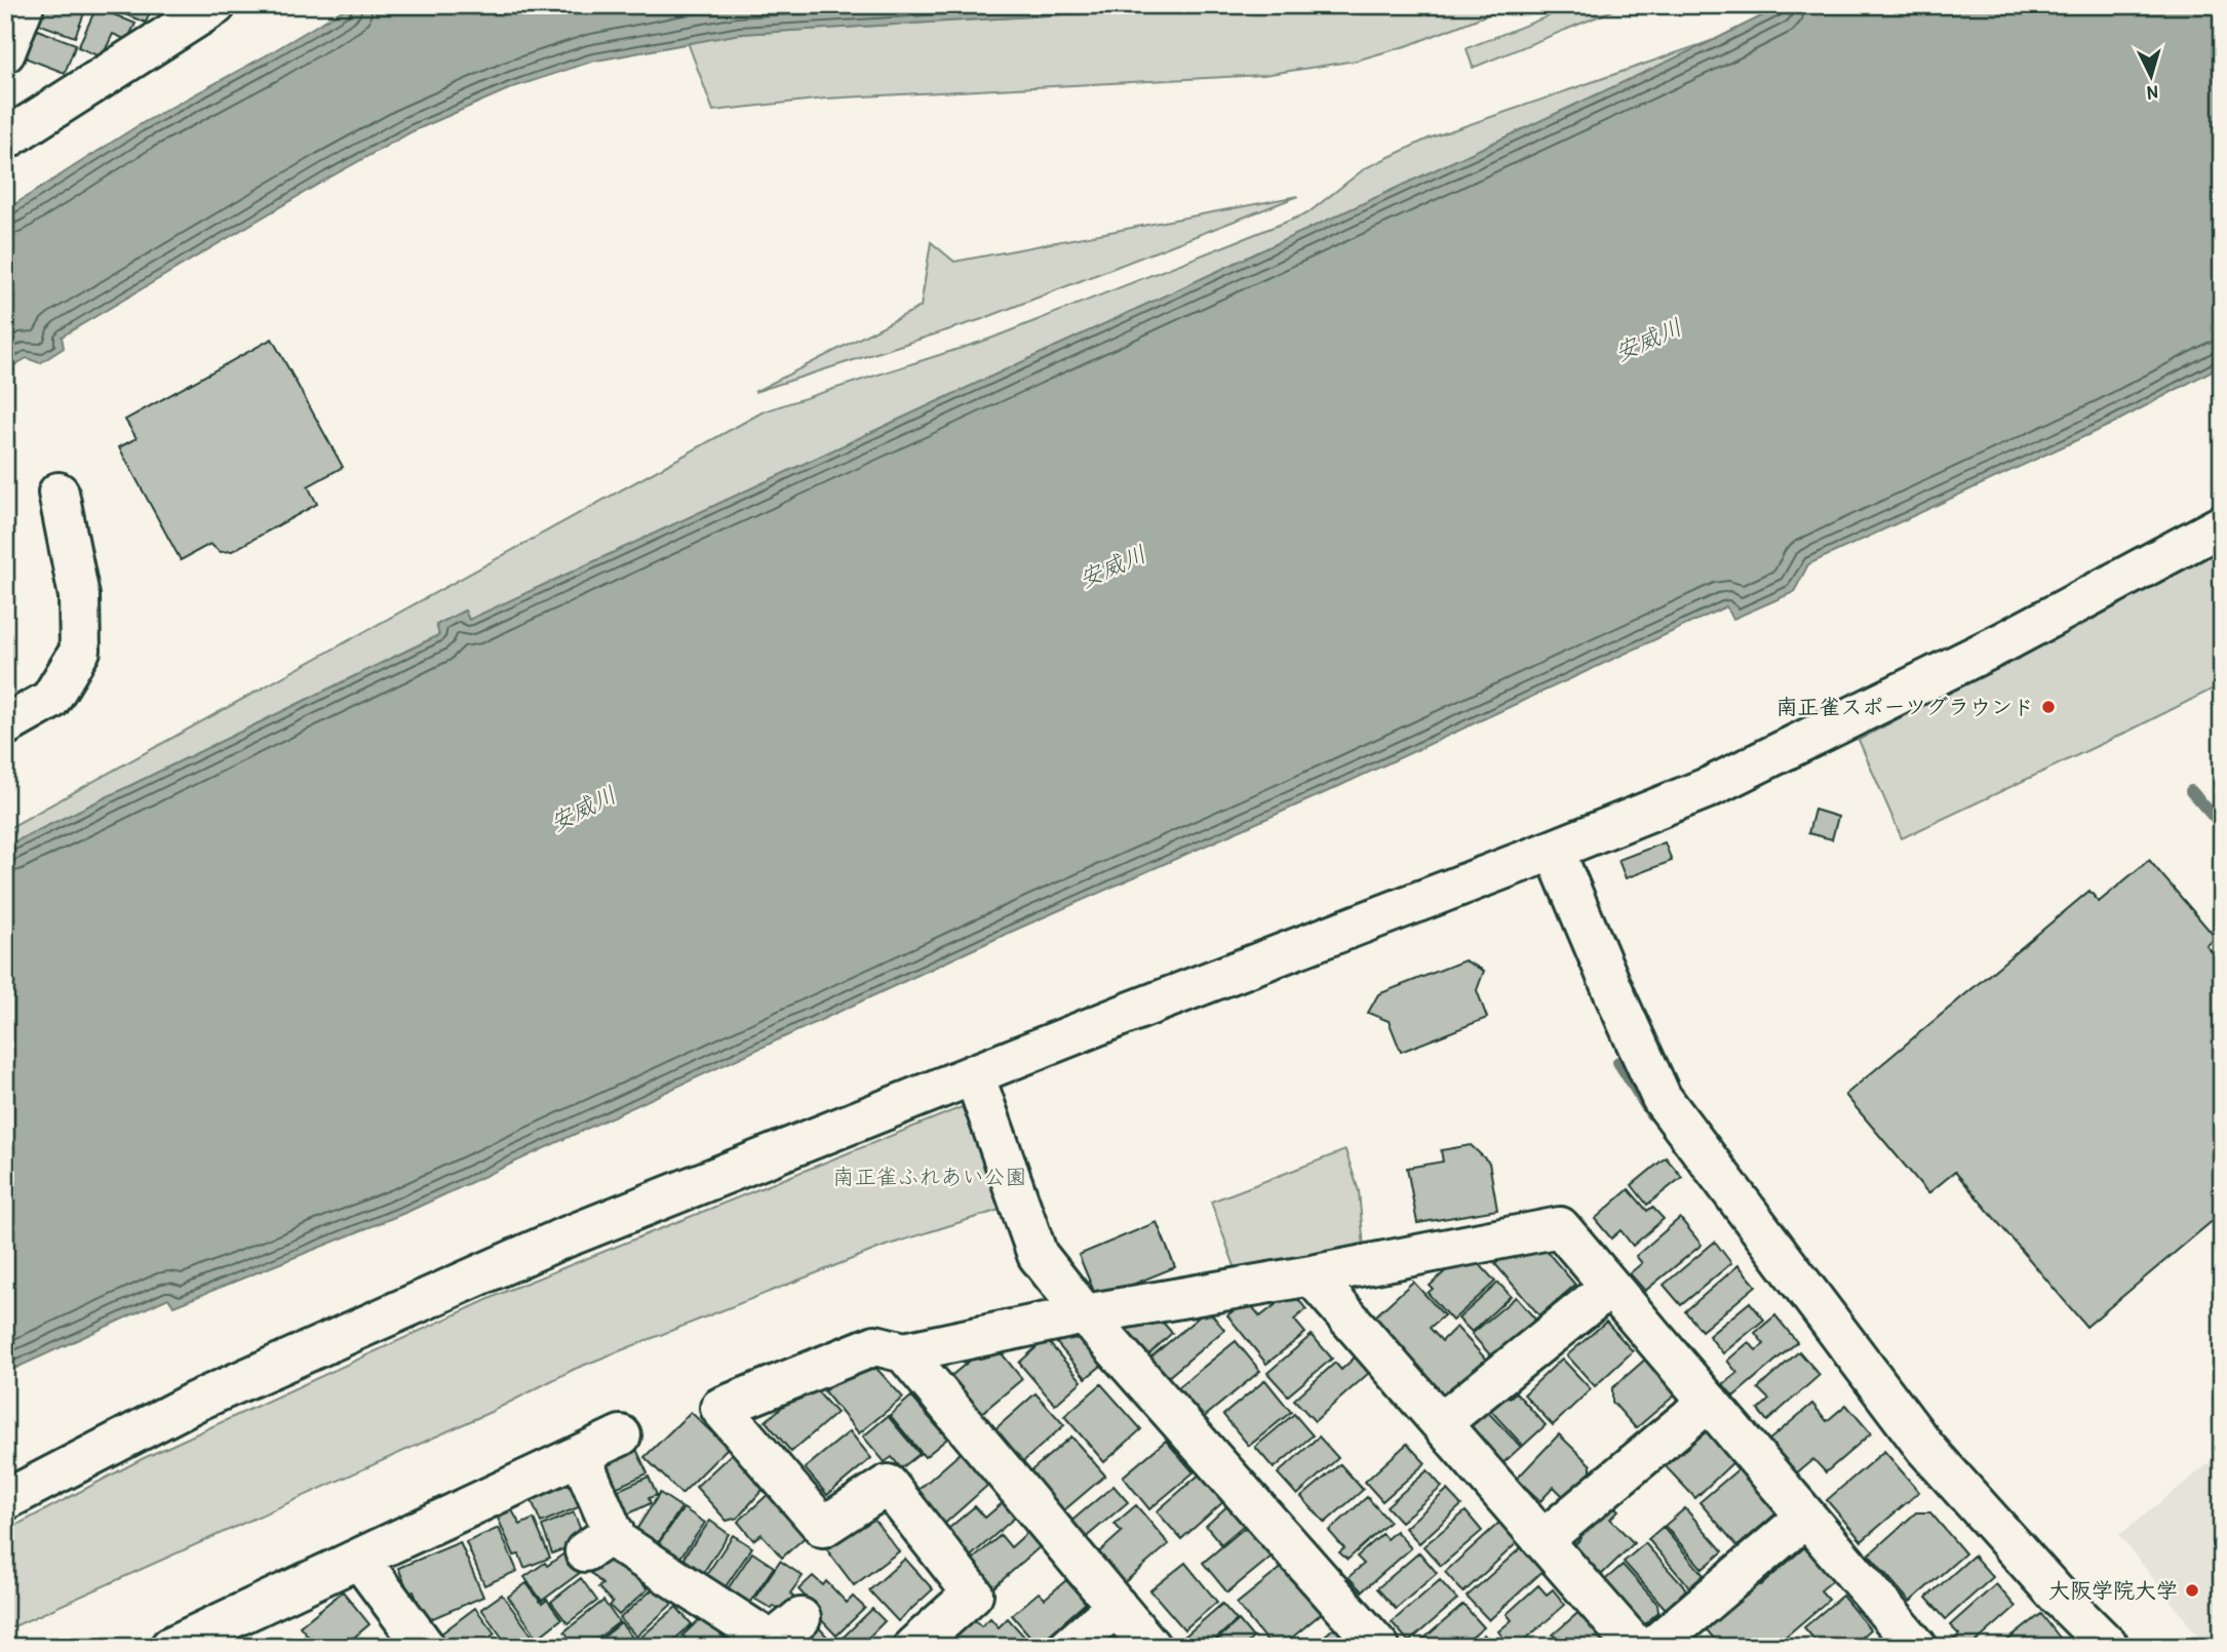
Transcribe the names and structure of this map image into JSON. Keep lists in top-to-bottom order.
{
  "water": ["安威川"],
  "parks": ["南正雀ふれあい公園"],
  "places": ["南正雀スポーツグラウンド", "大阪学院大学"],
  "north": "bottom"
}
